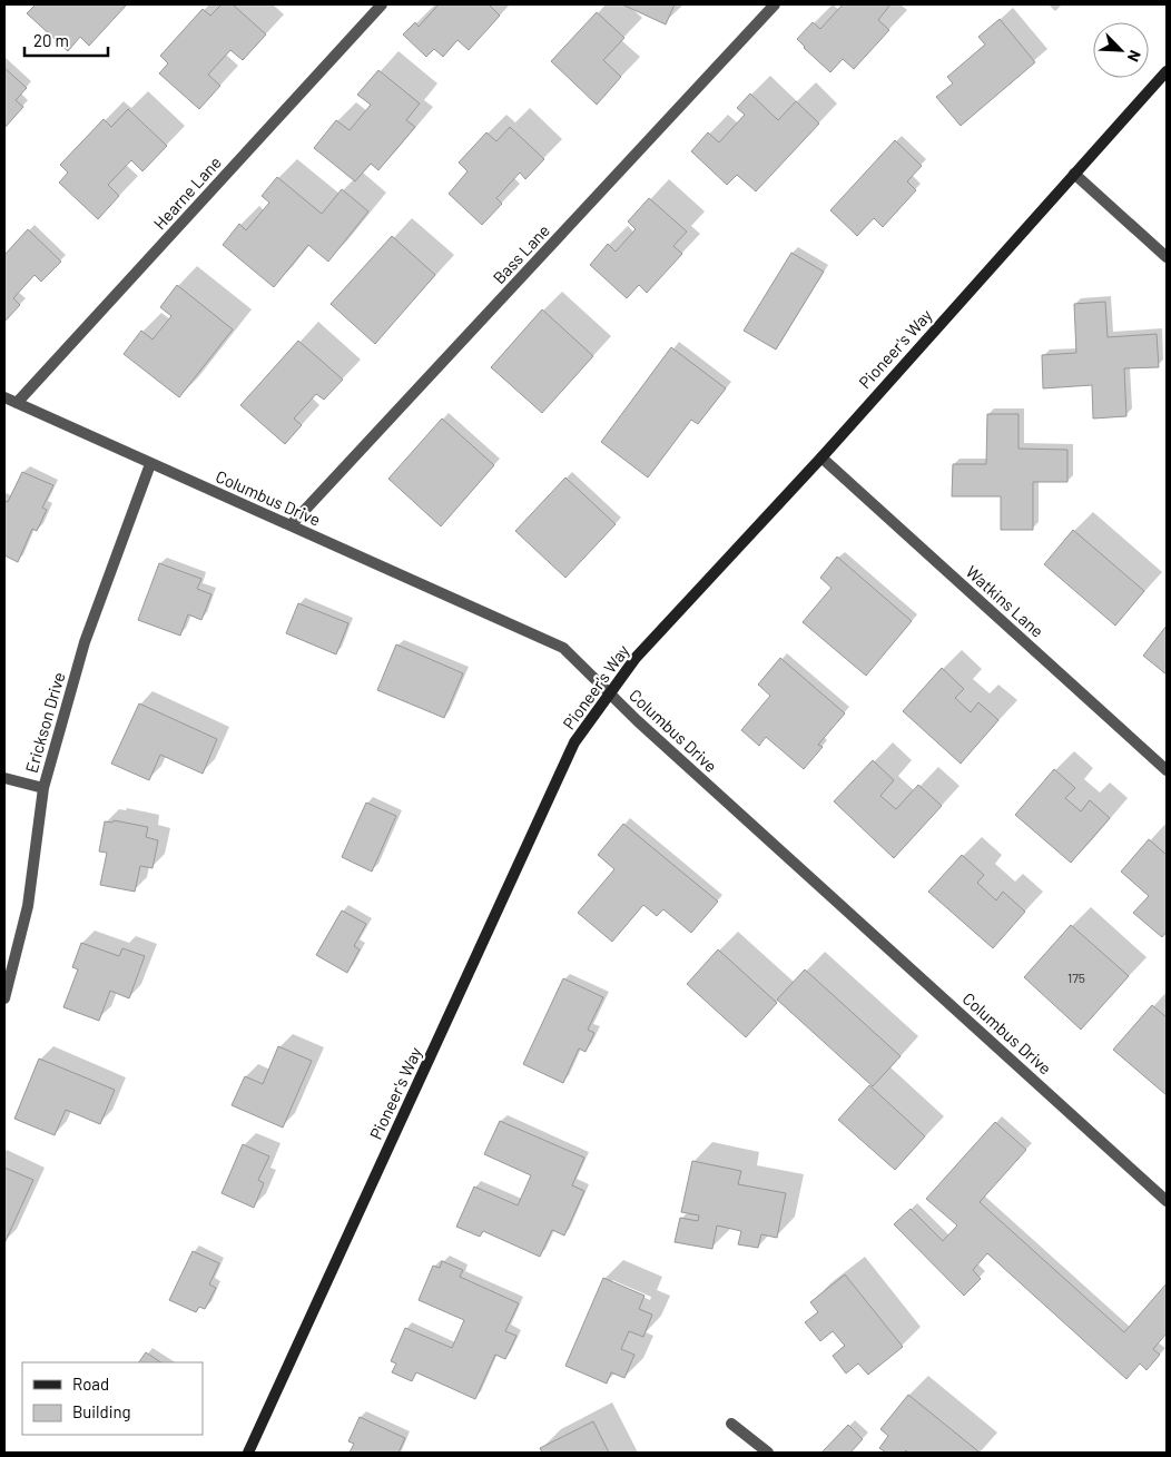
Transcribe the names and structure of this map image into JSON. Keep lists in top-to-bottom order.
{
  "streets": {
    "main road": ["Pioneer's Way"],
    "street": [
      "Hearne Lane",
      "Bass Lane",
      "Columbus Drive",
      "Watkins Lane",
      "Erickson Drive"
    ]
  },
  "crossings": [
    ["Hearne Lane", "Columbus Drive"],
    ["Bass Lane", "Columbus Drive"],
    ["Pioneer's Way", "Columbus Drive"],
    ["Pioneer's Way", "Watkins Lane"],
    ["Columbus Drive", "Erickson Drive"]
  ],
  "house_numbers": ["175"],
  "legend": ["Road", "Building"],
  "scale_bar": "20 m",
  "north": "bottom right"
}
